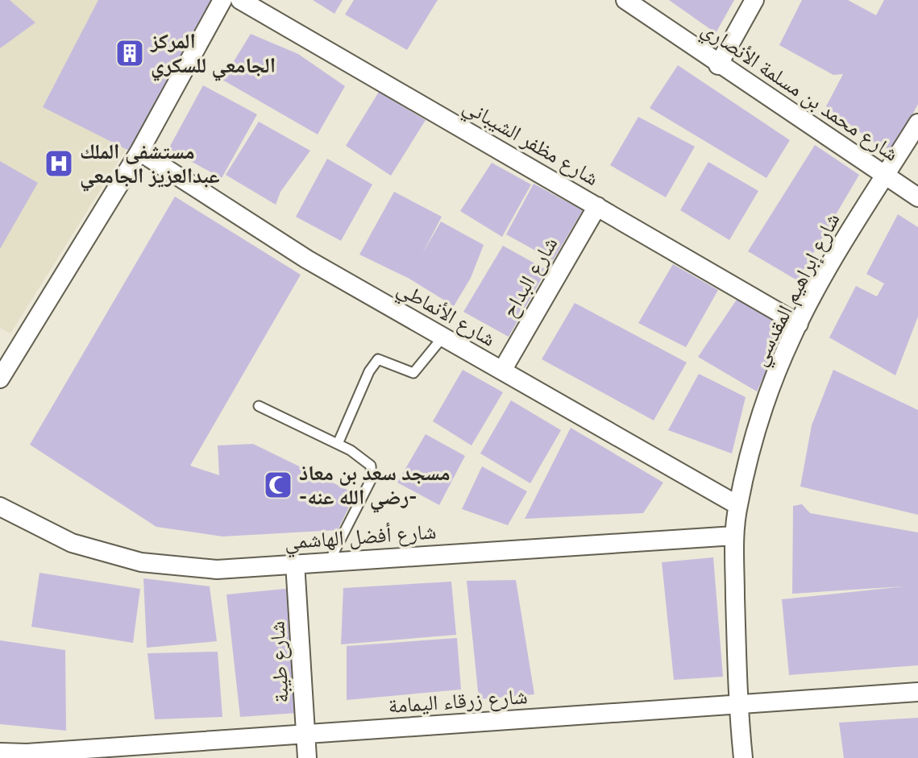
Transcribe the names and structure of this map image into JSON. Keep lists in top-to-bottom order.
{
  "streets": {
    "street": [
      "شارع محمد بن مسلمة الأنصاري",
      "شارع مظفر الشيباني",
      "شارع البداح",
      "شارع إبراهيم المقدسي",
      "شارع الأنماطي",
      "شارع أفضل الهاشمي",
      "شارع طيبة",
      "شارع زرقاء اليمامة"
    ]
  },
  "crossings": [
    ["شارع محمد بن مسلمة الأنصاري", "شارع إبراهيم المقدسي"],
    ["شارع مظفر الشيباني", "شارع البداح"],
    ["شارع مظفر الشيباني", "شارع إبراهيم المقدسي"],
    ["شارع البداح", "شارع الأنماطي"],
    ["شارع إبراهيم المقدسي", "شارع الأنماطي"],
    ["شارع إبراهيم المقدسي", "شارع أفضل الهاشمي"],
    ["شارع إبراهيم المقدسي", "شارع زرقاء اليمامة"],
    ["شارع أفضل الهاشمي", "شارع طيبة"],
    ["شارع طيبة", "شارع زرقاء اليمامة"]
  ],
  "places": {
    "building": ["المركز الجامعي للسكري"],
    "hospital": ["مستشفى الملك عبدالعزيز الجامعي"],
    "mosque": ["مسجد سعد بن معاذ -رضي الله عنه-"]
  }
}
